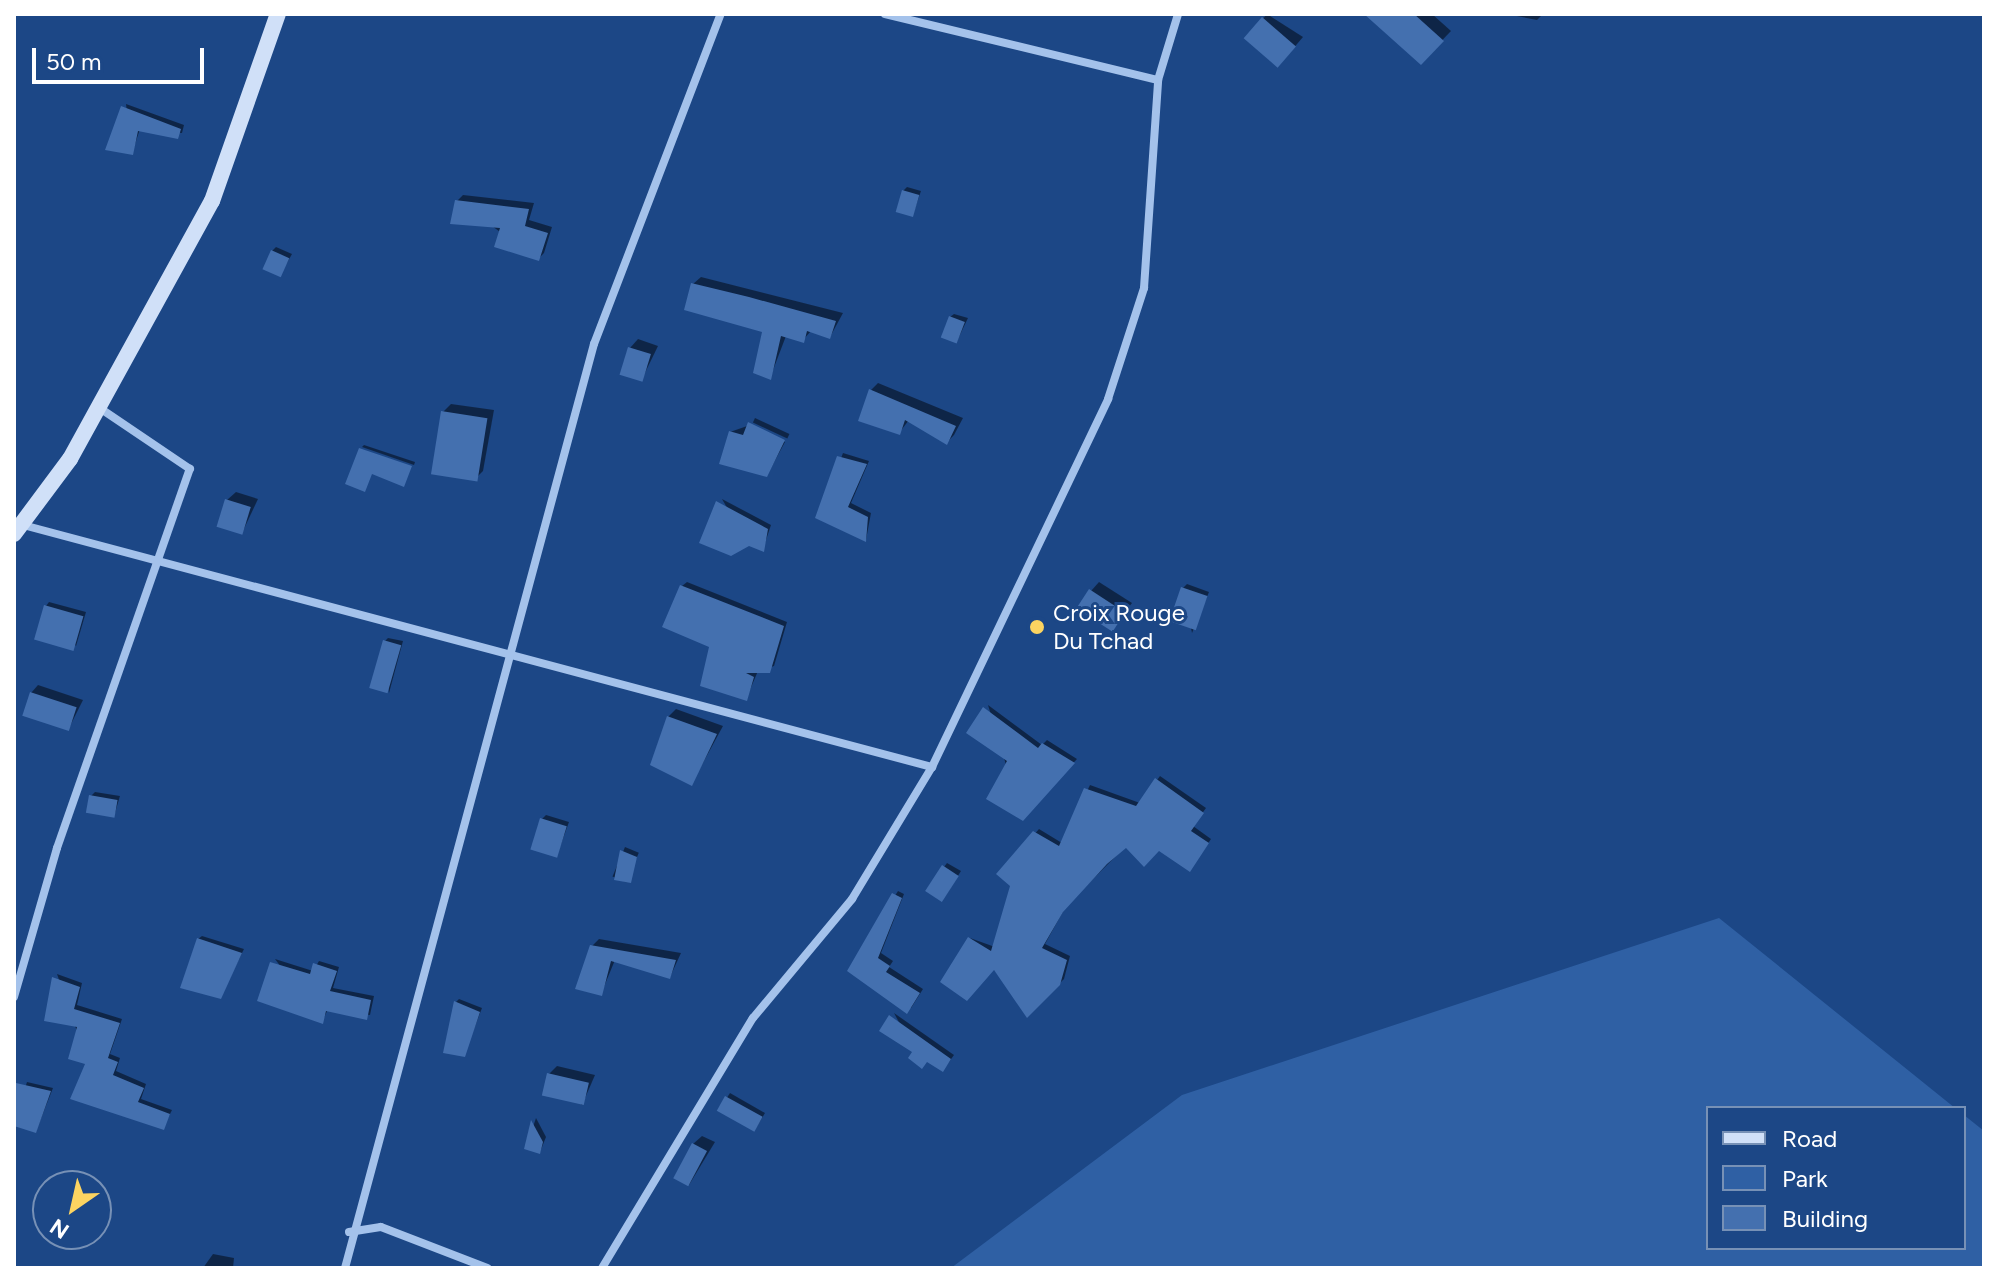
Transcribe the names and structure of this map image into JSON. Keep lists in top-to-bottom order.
{
  "places": ["Croix Rouge Du Tchad"],
  "legend": ["Road", "Park", "Building"],
  "scale_bar": "50 m",
  "north": "bottom left"
}
